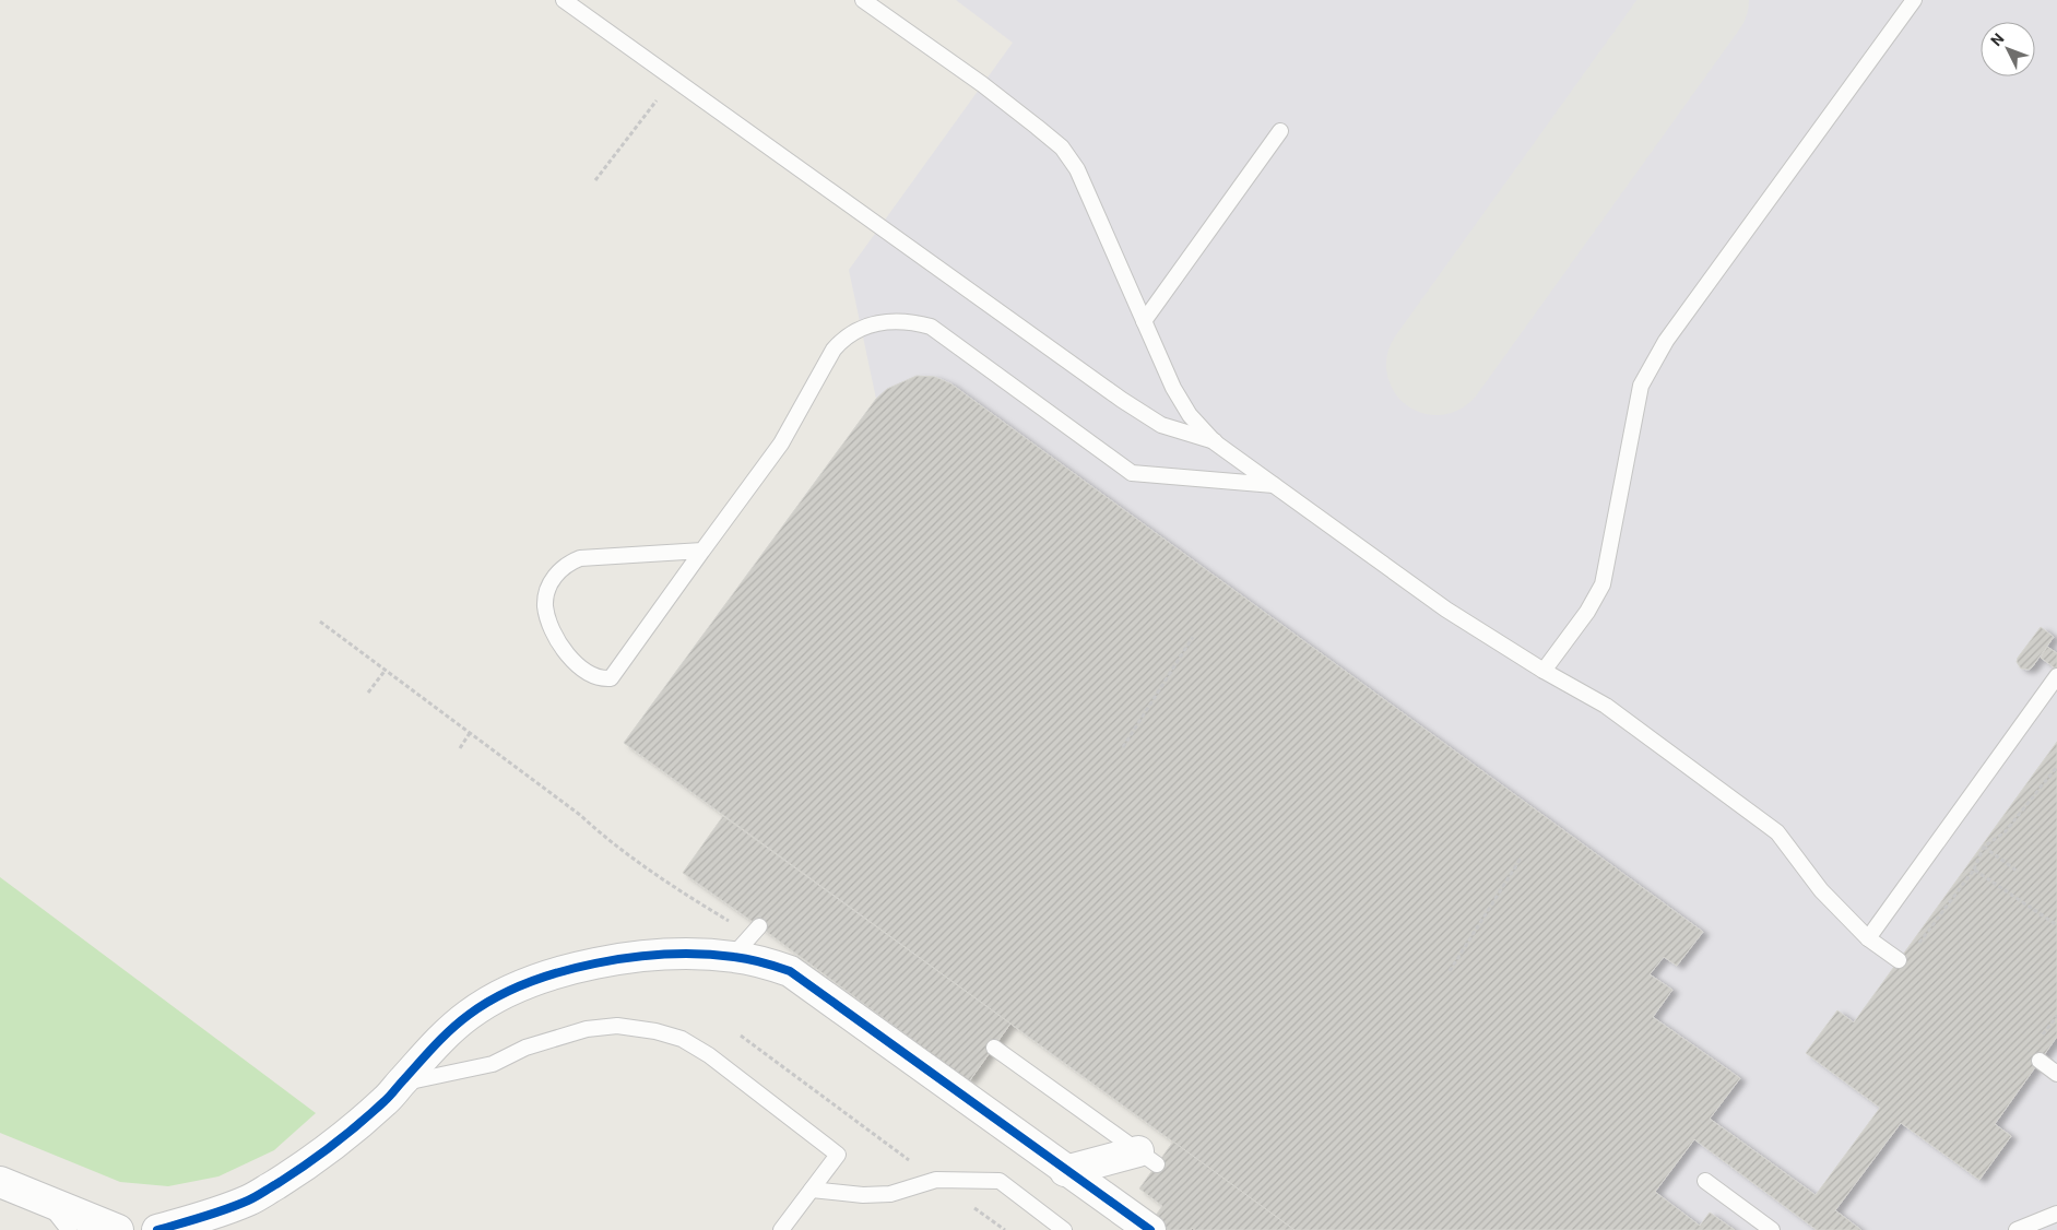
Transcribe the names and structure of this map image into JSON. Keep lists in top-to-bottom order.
{
  "north": "top left"
}
